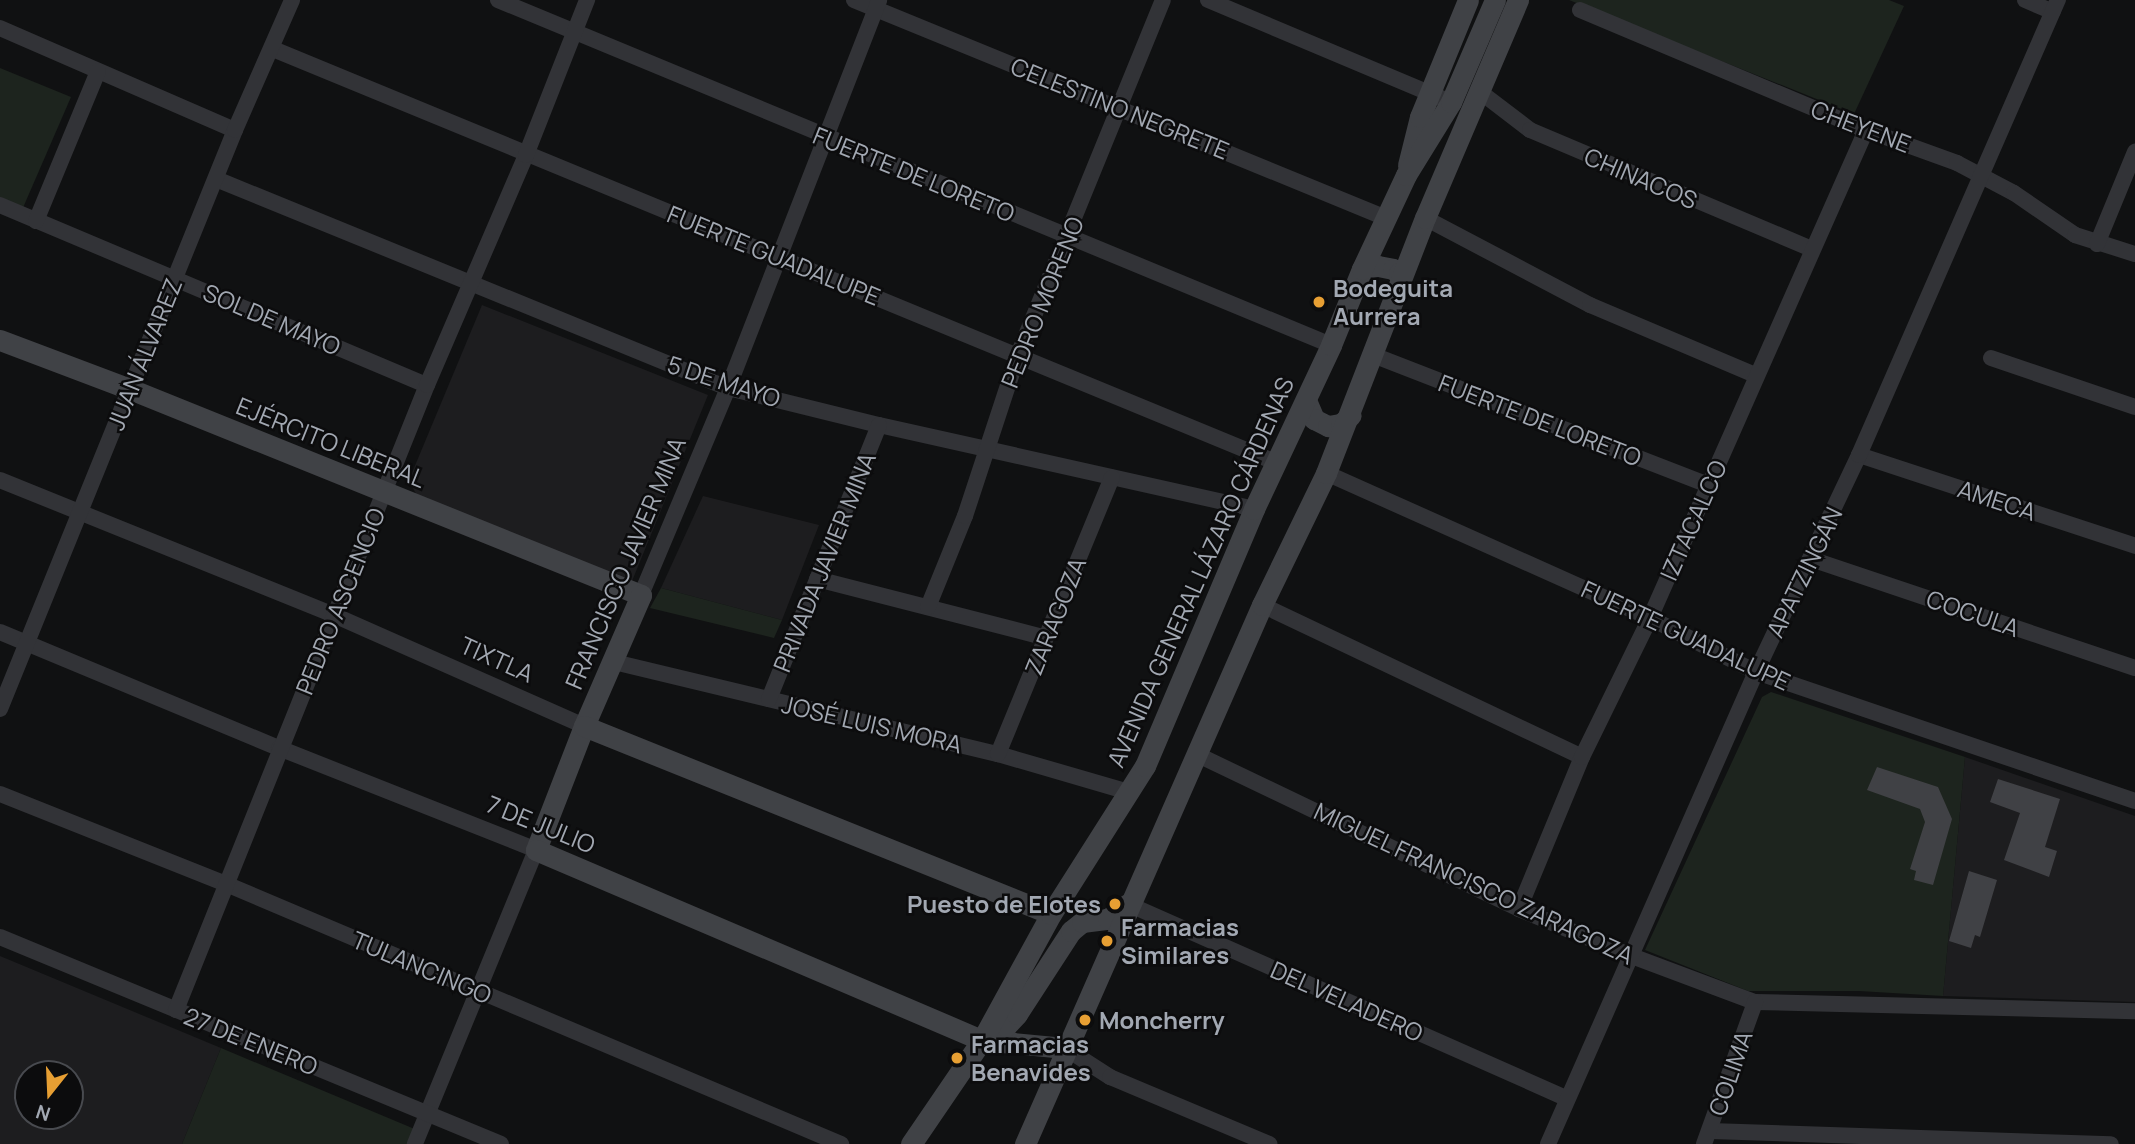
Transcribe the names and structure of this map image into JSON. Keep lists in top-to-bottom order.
{
  "streets": {
    "street": [
      "CELESTINO NEGRETE",
      "CHEYENE",
      "FUERTE DE LORETO",
      "CHINACOS",
      "FUERTE GUADALUPE",
      "PEDRO MORENO",
      "SOL DE MAYO",
      "JUAN ÁLVAREZ",
      "5 DE MAYO",
      "EJÉRCITO LIBERAL",
      "AMECA",
      "IZTACALCO",
      "PRIVADA JAVIER MINA",
      "FRANCISCO JAVIER MINA",
      "AVENIDA GENERAL LÁZARO CÁRDENAS",
      "APATZINGÁN",
      "PEDRO ASCENCIO",
      "COCULA",
      "ZARAGOZA",
      "TIXTLA",
      "JOSÉ LUIS MORA",
      "7 DE JULIO",
      "MIGUEL FRANCISCO ZARAGOZA",
      "TULANCINGO",
      "DEL VELADERO",
      "27 DE ENERO",
      "COLIMA"
    ]
  },
  "crossings": [
    ["CELESTINO NEGRETE", "PEDRO MORENO"],
    ["CELESTINO NEGRETE", "FRANCISCO JAVIER MINA"],
    ["CELESTINO NEGRETE", "AVENIDA GENERAL LÁZARO CÁRDENAS"],
    ["CHEYENE", "IZTACALCO"],
    ["CHEYENE", "APATZINGÁN"],
    ["FUERTE DE LORETO", "PEDRO MORENO"],
    ["FUERTE DE LORETO", "IZTACALCO"],
    ["FUERTE DE LORETO", "FRANCISCO JAVIER MINA"],
    ["FUERTE DE LORETO", "AVENIDA GENERAL LÁZARO CÁRDENAS"],
    ["FUERTE DE LORETO", "PEDRO ASCENCIO"],
    ["CHINACOS", "IZTACALCO"],
    ["FUERTE GUADALUPE", "PEDRO MORENO"],
    ["FUERTE GUADALUPE", "JUAN ÁLVAREZ"],
    ["FUERTE GUADALUPE", "IZTACALCO"],
    ["FUERTE GUADALUPE", "FRANCISCO JAVIER MINA"],
    ["FUERTE GUADALUPE", "AVENIDA GENERAL LÁZARO CÁRDENAS"],
    ["FUERTE GUADALUPE", "APATZINGÁN"],
    ["FUERTE GUADALUPE", "PEDRO ASCENCIO"],
    ["PEDRO MORENO", "5 DE MAYO"],
    ["SOL DE MAYO", "JUAN ÁLVAREZ"],
    ["SOL DE MAYO", "PEDRO ASCENCIO"],
    ["JUAN ÁLVAREZ", "5 DE MAYO"],
    ["JUAN ÁLVAREZ", "EJÉRCITO LIBERAL"],
    ["JUAN ÁLVAREZ", "TIXTLA"],
    ["JUAN ÁLVAREZ", "7 DE JULIO"],
    ["5 DE MAYO", "PRIVADA JAVIER MINA"],
    ["5 DE MAYO", "FRANCISCO JAVIER MINA"],
    ["5 DE MAYO", "AVENIDA GENERAL LÁZARO CÁRDENAS"],
    ["5 DE MAYO", "PEDRO ASCENCIO"],
    ["5 DE MAYO", "ZARAGOZA"],
    ["EJÉRCITO LIBERAL", "FRANCISCO JAVIER MINA"],
    ["EJÉRCITO LIBERAL", "PEDRO ASCENCIO"],
    ["AMECA", "APATZINGÁN"],
    ["IZTACALCO", "MIGUEL FRANCISCO ZARAGOZA"],
    ["PRIVADA JAVIER MINA", "JOSÉ LUIS MORA"],
    ["FRANCISCO JAVIER MINA", "TIXTLA"],
    ["FRANCISCO JAVIER MINA", "JOSÉ LUIS MORA"],
    ["FRANCISCO JAVIER MINA", "7 DE JULIO"],
    ["FRANCISCO JAVIER MINA", "TULANCINGO"],
    ["FRANCISCO JAVIER MINA", "27 DE ENERO"],
    ["AVENIDA GENERAL LÁZARO CÁRDENAS", "TIXTLA"],
    ["AVENIDA GENERAL LÁZARO CÁRDENAS", "JOSÉ LUIS MORA"],
    ["AVENIDA GENERAL LÁZARO CÁRDENAS", "7 DE JULIO"],
    ["APATZINGÁN", "COCULA"],
    ["APATZINGÁN", "MIGUEL FRANCISCO ZARAGOZA"],
    ["APATZINGÁN", "DEL VELADERO"],
    ["PEDRO ASCENCIO", "TIXTLA"],
    ["PEDRO ASCENCIO", "7 DE JULIO"],
    ["PEDRO ASCENCIO", "TULANCINGO"],
    ["PEDRO ASCENCIO", "27 DE ENERO"],
    ["ZARAGOZA", "JOSÉ LUIS MORA"],
    ["MIGUEL FRANCISCO ZARAGOZA", "COLIMA"]
  ],
  "places": [
    "Bodeguita Aurrera",
    "Puesto de Elotes",
    "Farmacias Similares",
    "Moncherry",
    "Farmacias Benavides"
  ],
  "north": "bottom"
}
